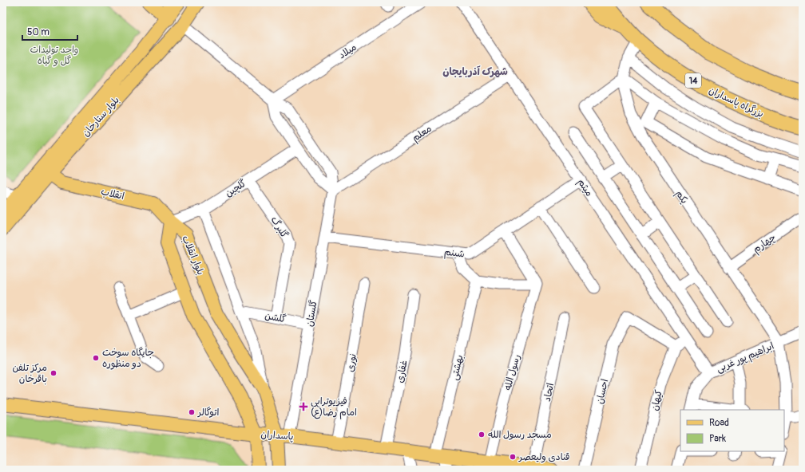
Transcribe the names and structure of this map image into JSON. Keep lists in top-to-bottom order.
{
  "streets": {
    "highway": ["14", "بزرگراه پاسداران"],
    "main road": [
      "بلوار ستارخان",
      "انقلاب",
      "بلوار انقلاب",
      "پاسداران"
    ],
    "street": [
      "میلاد",
      "معلم",
      "میثم",
      "گلچین",
      "یکم",
      "گلبرگ",
      "چهارم",
      "شبنم",
      "گلستان",
      "گلشن",
      "ابراهیم پور غربی",
      "نوری",
      "بهشتی",
      "غفاری",
      "رسول الله",
      "احسان",
      "اتحاد",
      "کیهان"
    ]
  },
  "crossings": [
    ["میلاد", "گلستان"],
    ["بزرگراه پاسداران", "یکم"],
    ["بلوار ستارخان", "انقلاب"],
    ["بلوار ستارخان", "گلستان"],
    ["معلم", "میثم"],
    ["معلم", "گلستان"],
    ["میثم", "شبنم"],
    ["میثم", "ابراهیم پور غربی"],
    ["گلچین", "انقلاب"],
    ["گلچین", "گلبرگ"],
    ["گلچین", "بلوار انقلاب"],
    ["انقلاب", "بلوار انقلاب"],
    ["یکم", "چهارم"],
    ["یکم", "ابراهیم پور غربی"],
    ["گلبرگ", "گلشن"],
    ["شبنم", "گلستان"],
    ["بلوار انقلاب", "پاسداران"],
    ["گلستان", "گلشن"],
    ["گلستان", "پاسداران"],
    ["نوری", "پاسداران"],
    ["بهشتی", "پاسداران"],
    ["غفاری", "پاسداران"],
    ["رسول الله", "پاسداران"],
    ["احسان", "کیهان"],
    ["اتحاد", "پاسداران"]
  ],
  "districts": ["شهرک آذربایجان"],
  "parks": ["واحد تولیدات گل و گیاه"],
  "places": {
    "other": [
      "جایگاه سوخت دو منظوره",
      "مرکز تلفن باقرخان",
      "اتوگالر",
      "مسجد رسول الله",
      "قنادی ولیعصر"
    ],
    "health": ["فیزیوتراپی امام رضا(ع)"]
  },
  "legend": ["Road", "Park"],
  "scale_bar": "50 m"
}
